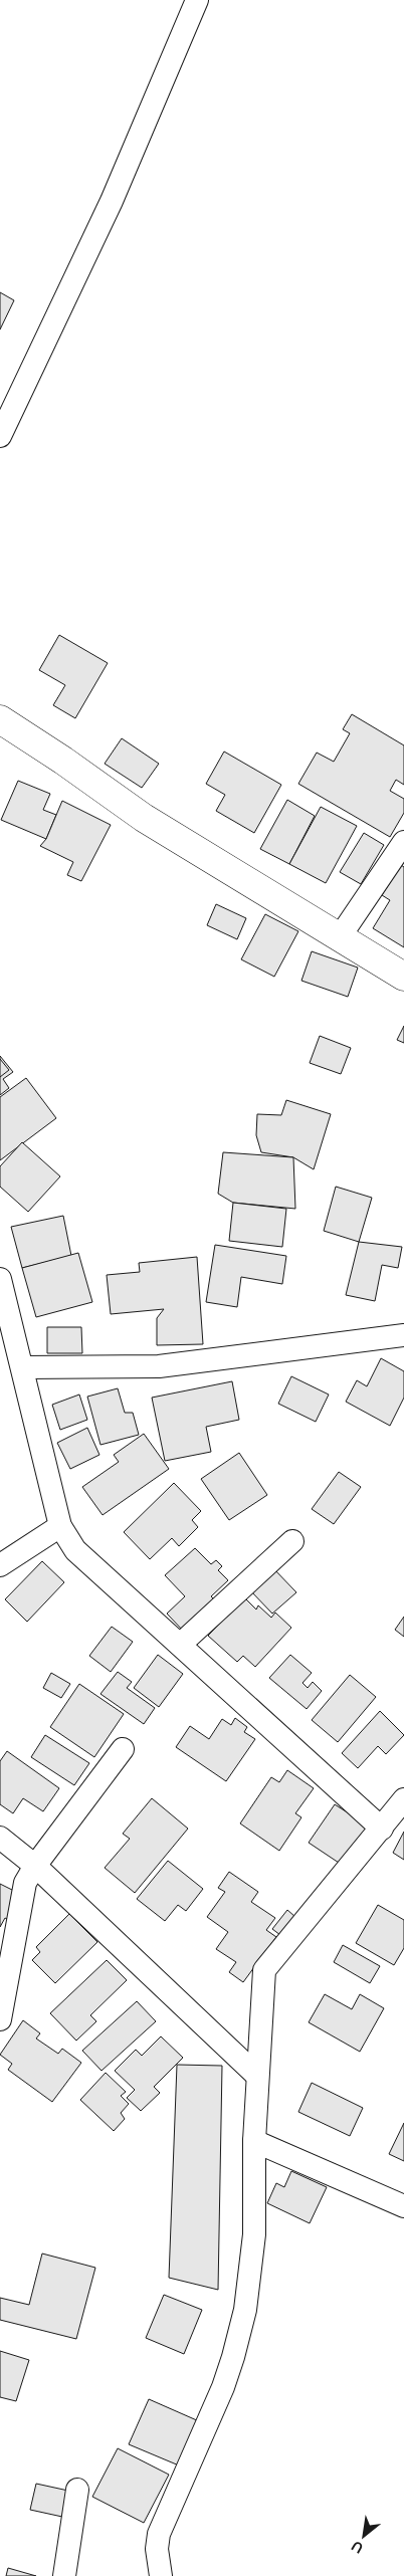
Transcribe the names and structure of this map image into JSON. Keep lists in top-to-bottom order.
{
  "north": "bottom left"
}
